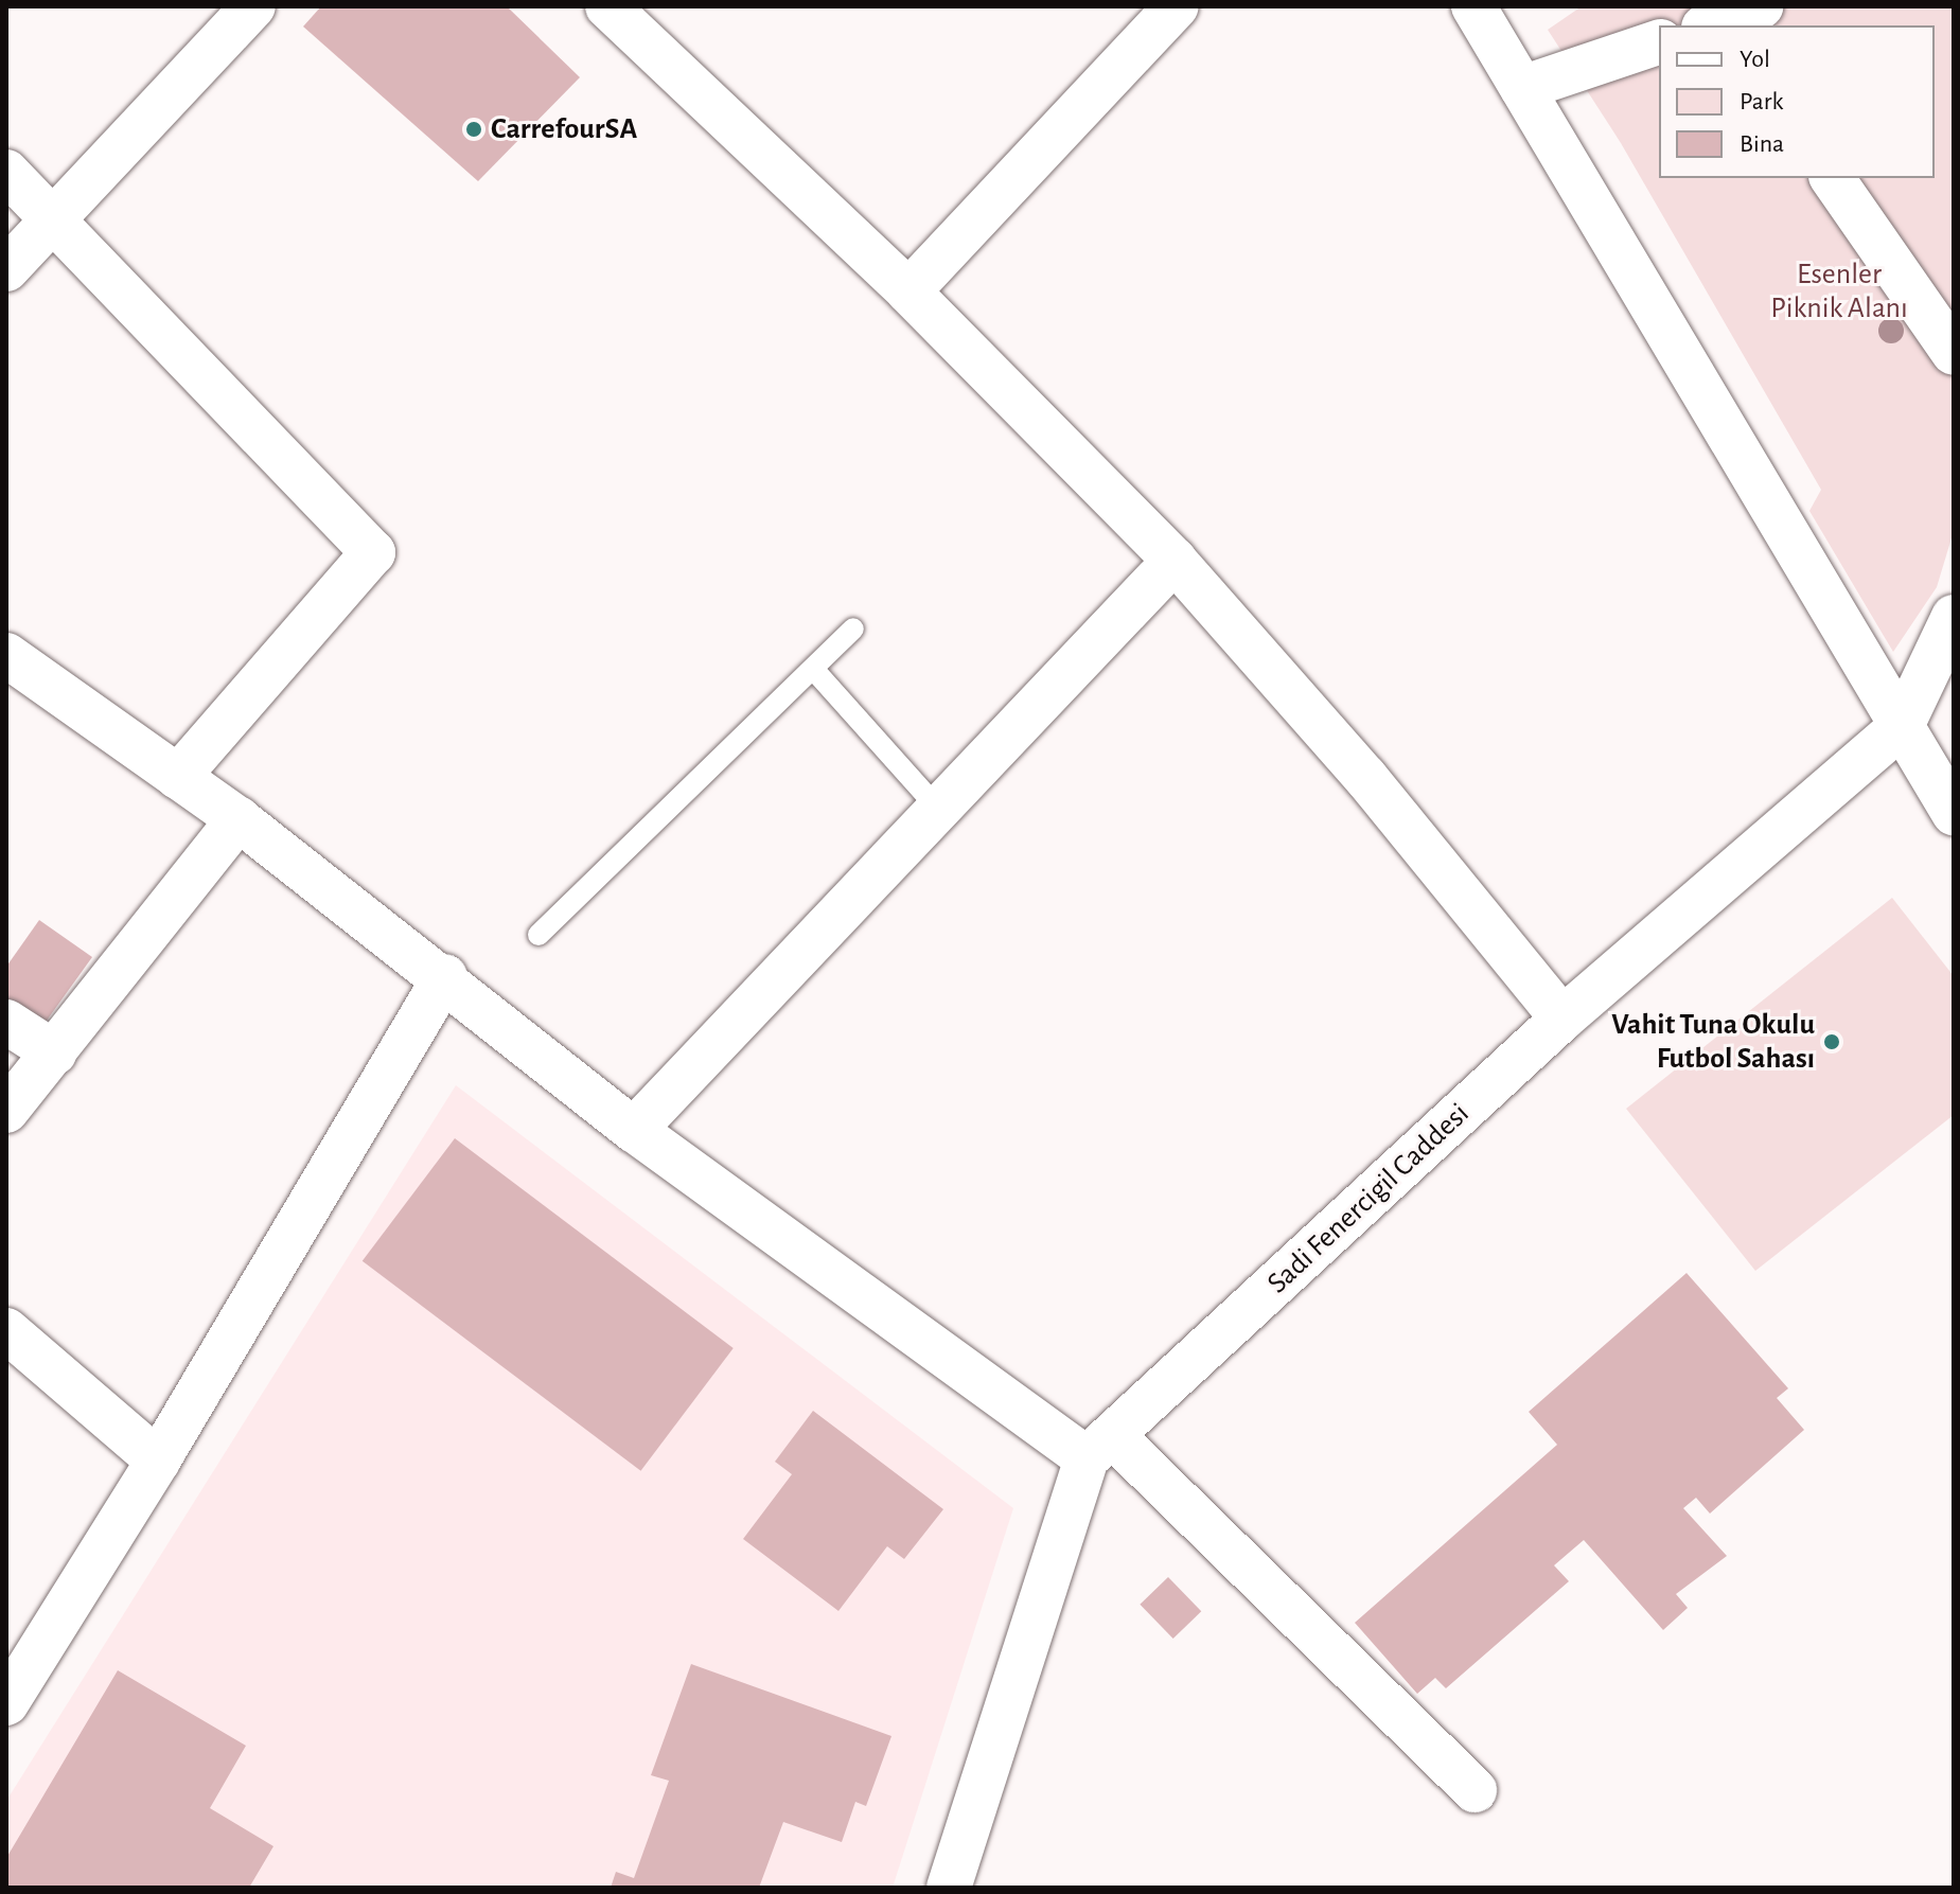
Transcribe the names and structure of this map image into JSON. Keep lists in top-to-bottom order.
{
  "streets": {
    "street": ["Sadi Fenercigil Caddesi"]
  },
  "parks": ["Esenler Piknik Alanı"],
  "places": ["CarrefourSA", "Vahit Tuna Okulu Futbol Sahası"],
  "legend": ["Yol", "Park", "Bina"]
}
